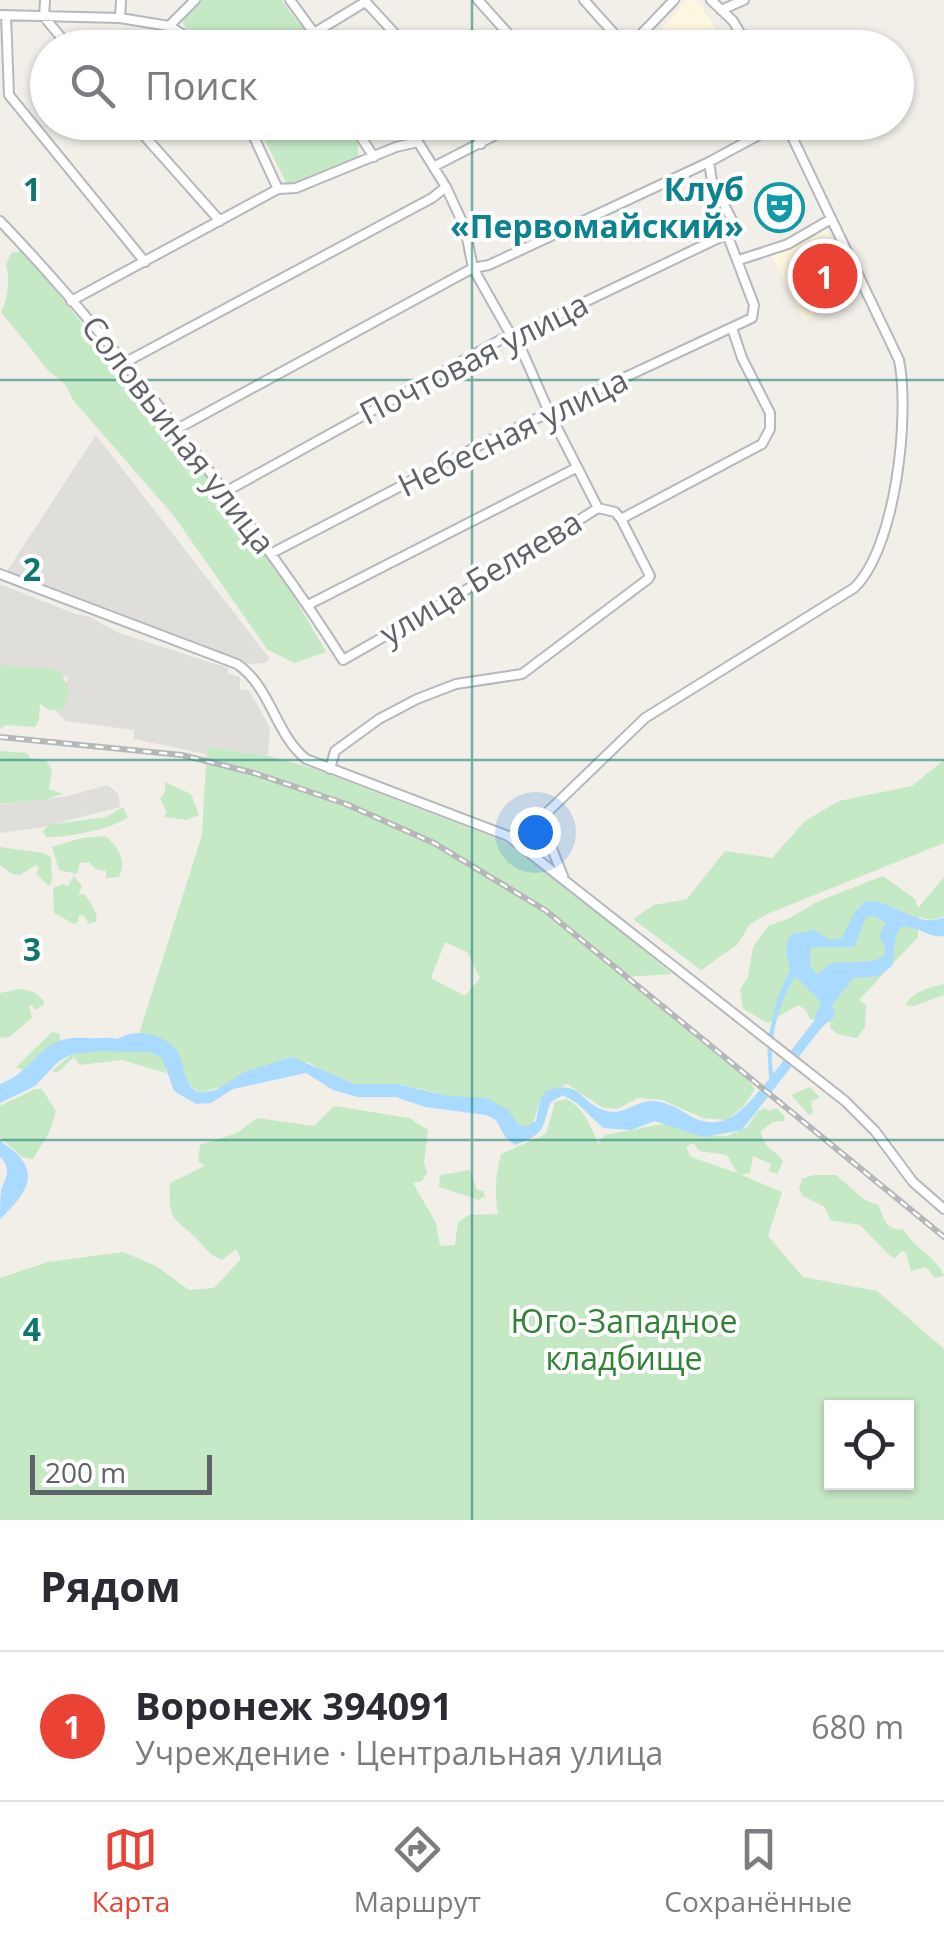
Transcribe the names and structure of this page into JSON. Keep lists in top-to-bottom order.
{
  "streets": {
    "street": [
      "Почтовая улица",
      "Небесная улица",
      "Соловьиная улица",
      "улица Беляева"
    ]
  },
  "crossings": [
    ["Почтовая улица", "Соловьиная улица"],
    ["Небесная улица", "Соловьиная улица"],
    ["Небесная улица", "улица Беляева"],
    ["Соловьиная улица", "улица Беляева"]
  ],
  "parks": ["Юго-Западное кладбище"],
  "places": {
    "theatre": ["Клуб «Первомайский»"]
  },
  "scale_bar": "200 m",
  "page": {
    "search": "Поиск",
    "pins": "1",
    "scale": "200 m",
    "heading": "Рядом",
    "list": [
      {
        "mark": "1",
        "name": "Воронеж 394091",
        "note": "Учреждение · Центральная улица",
        "value": "680 m"
      }
    ],
    "nav": ["Карта", "Маршрут", "Сохранённые"]
  },
  "grid": {
    "rows": [
      "1",
      "2",
      "3",
      "4"
    ]
  }
}
